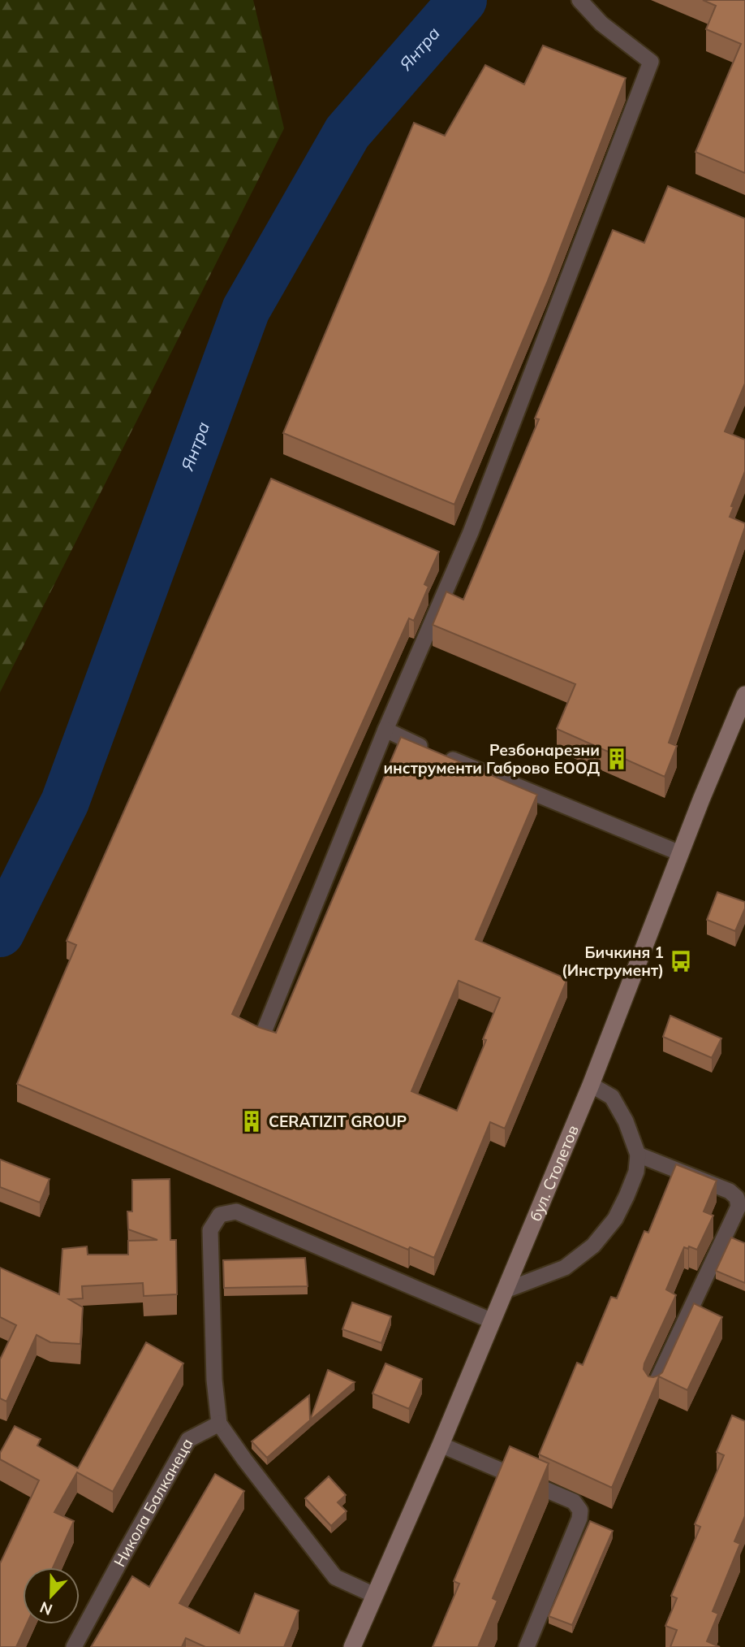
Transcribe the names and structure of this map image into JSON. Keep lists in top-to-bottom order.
{
  "streets": {
    "main road": ["бул. Столетов"],
    "lane": ["Никола Балканеца"]
  },
  "water": ["Янтра"],
  "places": {
    "building": ["Резбонарезни инструменти Габрово ЕООД", "CERATIZIT GROUP"],
    "bus stop": ["Бичкиня 1 (Инструмент)"]
  },
  "north": "bottom"
}
